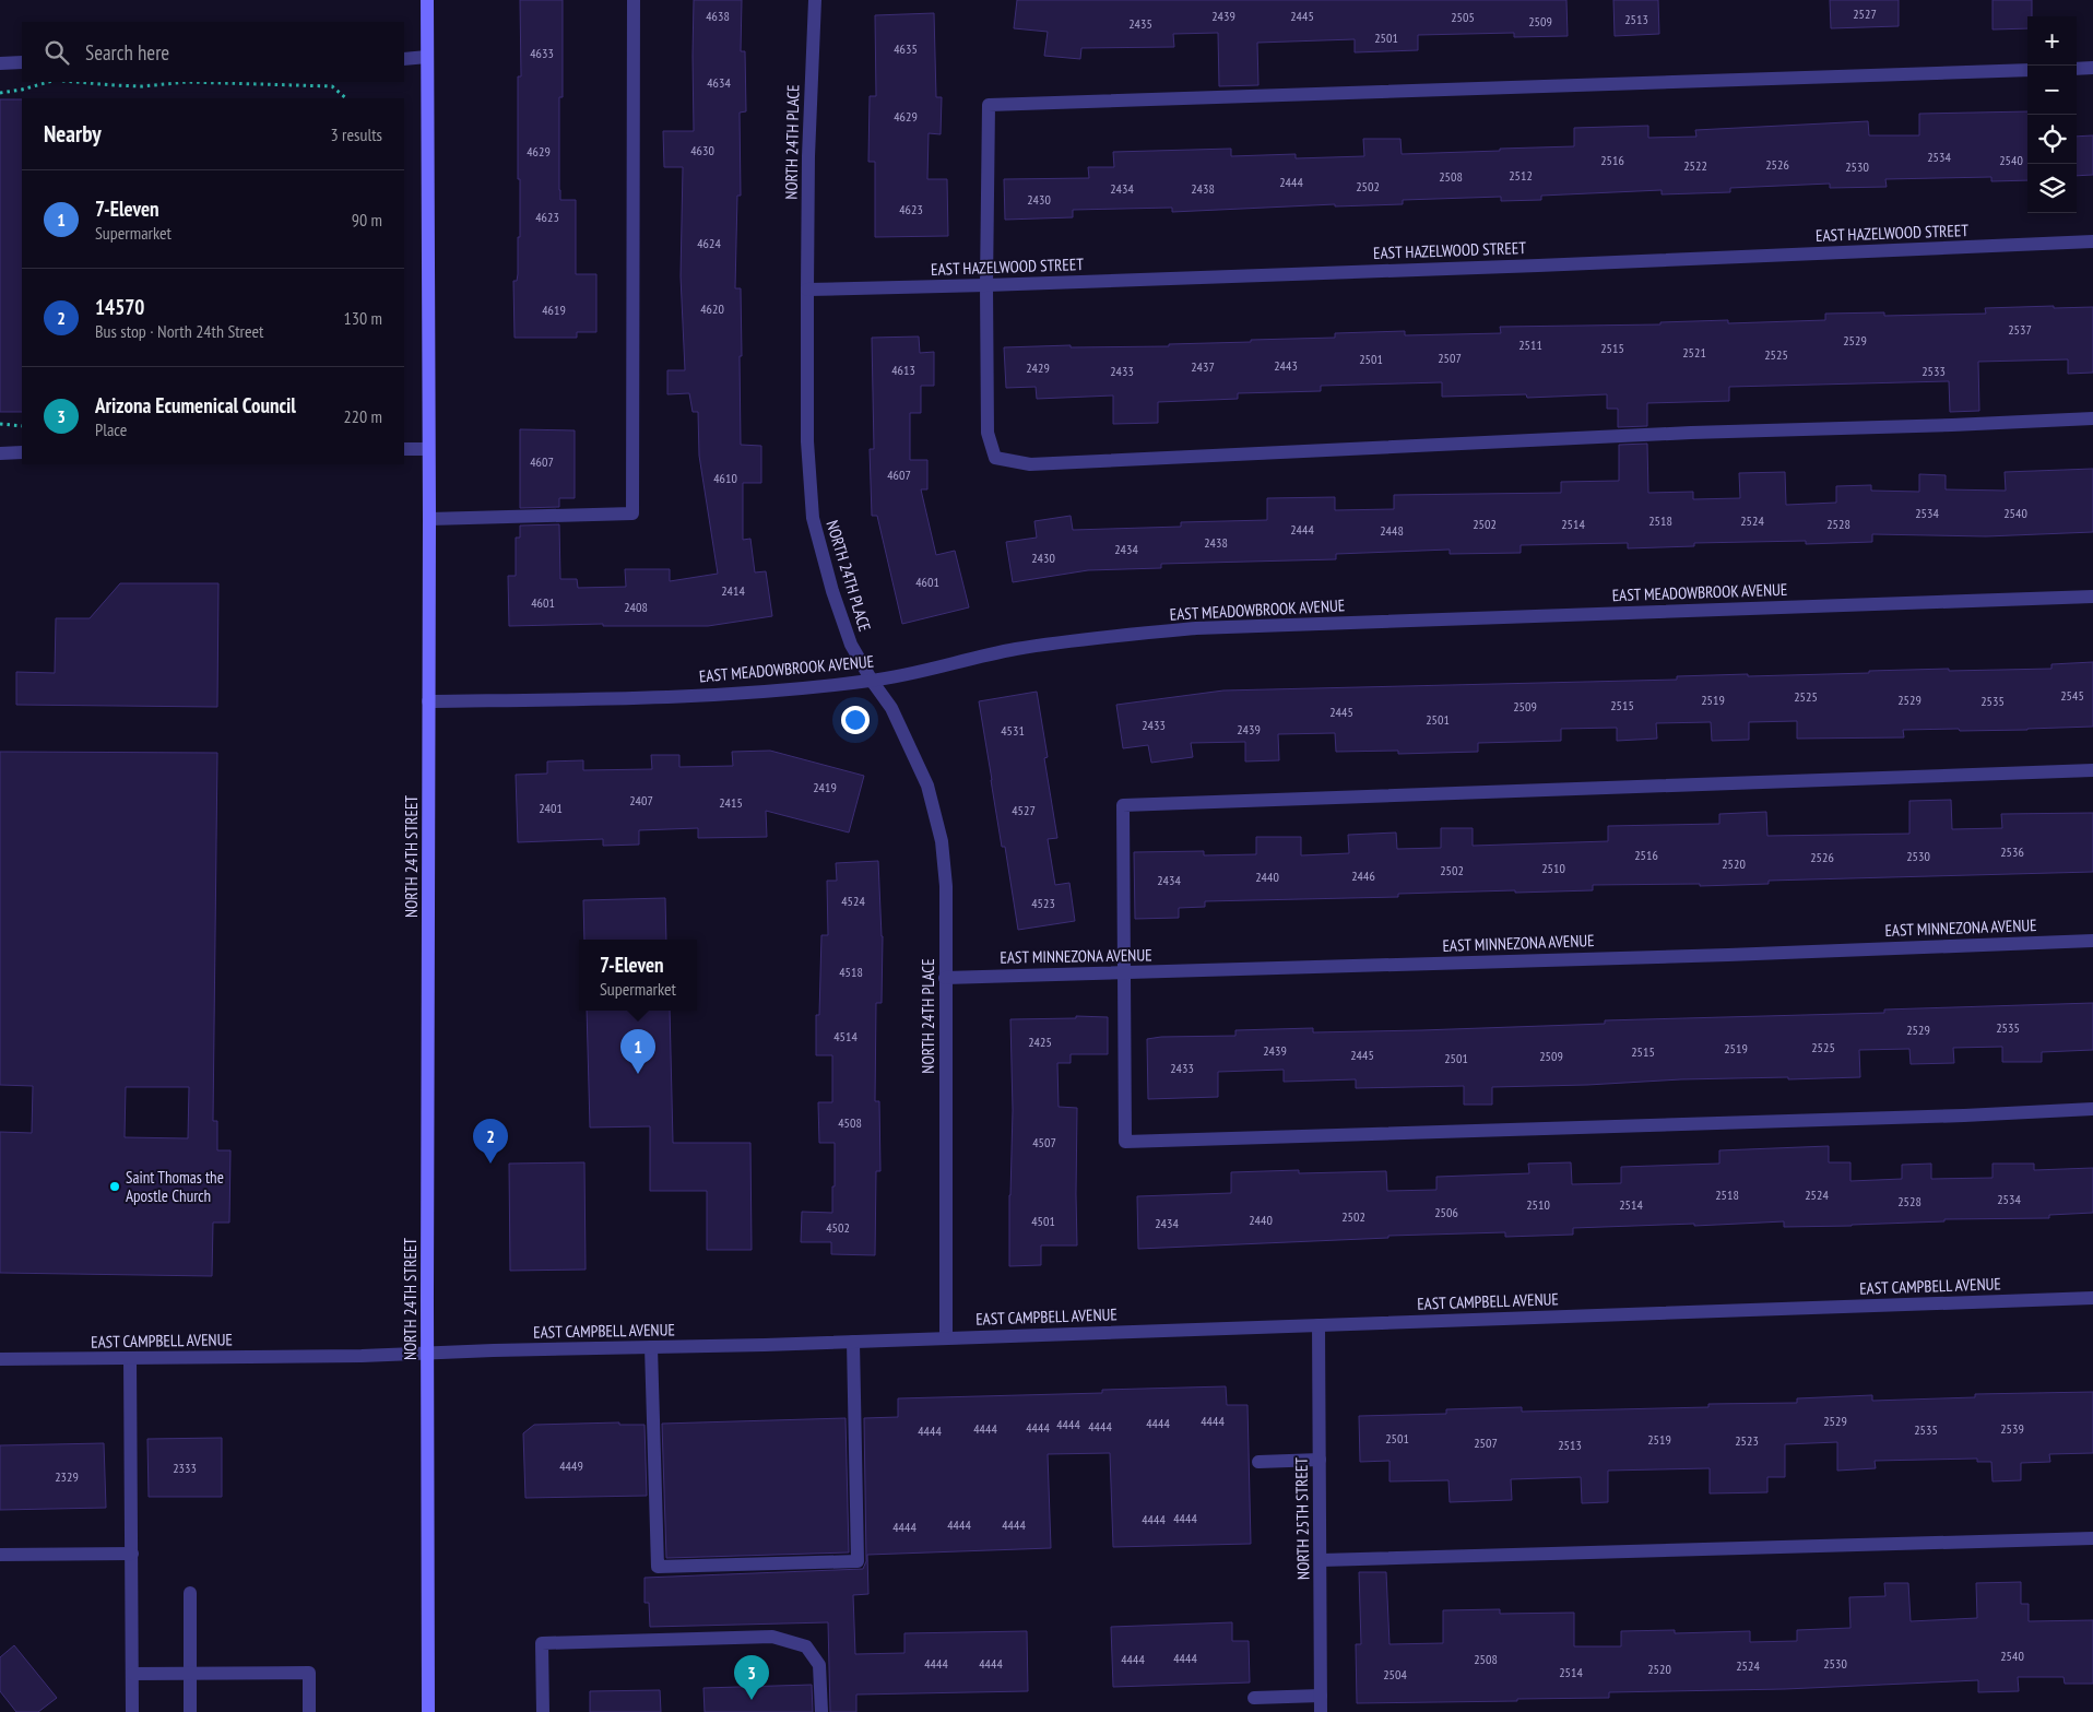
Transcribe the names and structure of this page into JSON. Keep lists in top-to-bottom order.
{
  "streets": {
    "main road": ["NORTH 24TH STREET"],
    "street": [
      "NORTH 24TH PLACE",
      "EAST HAZELWOOD STREET",
      "EAST MEADOWBROOK AVENUE",
      "EAST MINNEZONA AVENUE",
      "EAST CAMPBELL AVENUE",
      "NORTH 25TH STREET"
    ]
  },
  "crossings": [
    ["NORTH 24TH PLACE", "EAST HAZELWOOD STREET"],
    ["NORTH 24TH PLACE", "EAST MEADOWBROOK AVENUE"],
    ["NORTH 24TH PLACE", "EAST MINNEZONA AVENUE"],
    ["NORTH 24TH PLACE", "EAST CAMPBELL AVENUE"],
    ["EAST MEADOWBROOK AVENUE", "NORTH 24TH STREET"],
    ["NORTH 24TH STREET", "EAST CAMPBELL AVENUE"],
    ["EAST CAMPBELL AVENUE", "NORTH 25TH STREET"]
  ],
  "places": ["Saint Thomas the Apostle Church"],
  "house_numbers": [
    "2527",
    "4638",
    "2439",
    "2445",
    "2505",
    "2513",
    "2509",
    "2435",
    "2501",
    "4635",
    "4633",
    "4634",
    "4629",
    "4630",
    "4629",
    "2534",
    "2516",
    "2540",
    "2526",
    "2522",
    "2530",
    "2512",
    "2508",
    "2444",
    "2502",
    "2434",
    "2438",
    "2430",
    "4623",
    "4623",
    "4624",
    "4620",
    "4619",
    "2537",
    "2529",
    "2511",
    "2515",
    "2521",
    "2525",
    "2507",
    "2501",
    "2443",
    "2437",
    "2429",
    "4613",
    "2433",
    "2533",
    "4607",
    "4607",
    "4610",
    "2534",
    "2540",
    "2518",
    "2524",
    "2502",
    "2514",
    "2528",
    "2444",
    "2448",
    "2438",
    "2434",
    "2430",
    "4601",
    "2414",
    "4601",
    "2408",
    "2545",
    "2525",
    "2519",
    "2529",
    "2535",
    "2515",
    "2509",
    "2445",
    "2501",
    "2433",
    "2439",
    "4531",
    "2419",
    "2407",
    "2415",
    "2401",
    "4527",
    "2536",
    "2516",
    "2530",
    "2526",
    "2520",
    "2510",
    "2502",
    "2446",
    "2440",
    "2434",
    "4524",
    "4523",
    "4518",
    "2535",
    "2529",
    "4514",
    "2425",
    "2525",
    "2519",
    "2439",
    "2515",
    "2445",
    "2509",
    "2501",
    "2433",
    "4508",
    "4507",
    "2518",
    "2524",
    "2534",
    "2528",
    "2510",
    "2514",
    "2506",
    "2502",
    "2440",
    "4501",
    "2434",
    "4502",
    "4444",
    "2529",
    "4444",
    "4444",
    "4444",
    "4444",
    "4444",
    "2539",
    "2535",
    "4444",
    "2501",
    "2519",
    "2523",
    "2507",
    "2513",
    "4449",
    "2333",
    "2329",
    "4444",
    "4444",
    "4444",
    "4444",
    "4444",
    "2540",
    "4444",
    "4444",
    "2508",
    "4444",
    "4444",
    "2530",
    "2524",
    "2520",
    "2514",
    "2504"
  ],
  "page": {
    "map_buttons": ["+", "−"],
    "search": "Search here",
    "heading": ["Nearby", "3 results"],
    "list": [
      {
        "mark": "1",
        "name": "7-Eleven",
        "note": "Supermarket",
        "value": "90 m"
      },
      {
        "mark": "2",
        "name": "14570",
        "note": "Bus stop · North 24th Street",
        "value": "130 m"
      },
      {
        "mark": "3",
        "name": "Arizona Ecumenical Council",
        "note": "Place",
        "value": "220 m"
      }
    ],
    "popup": ["7-Eleven", "Supermarket"],
    "pins": ["1", "2", "3"]
  }
}
